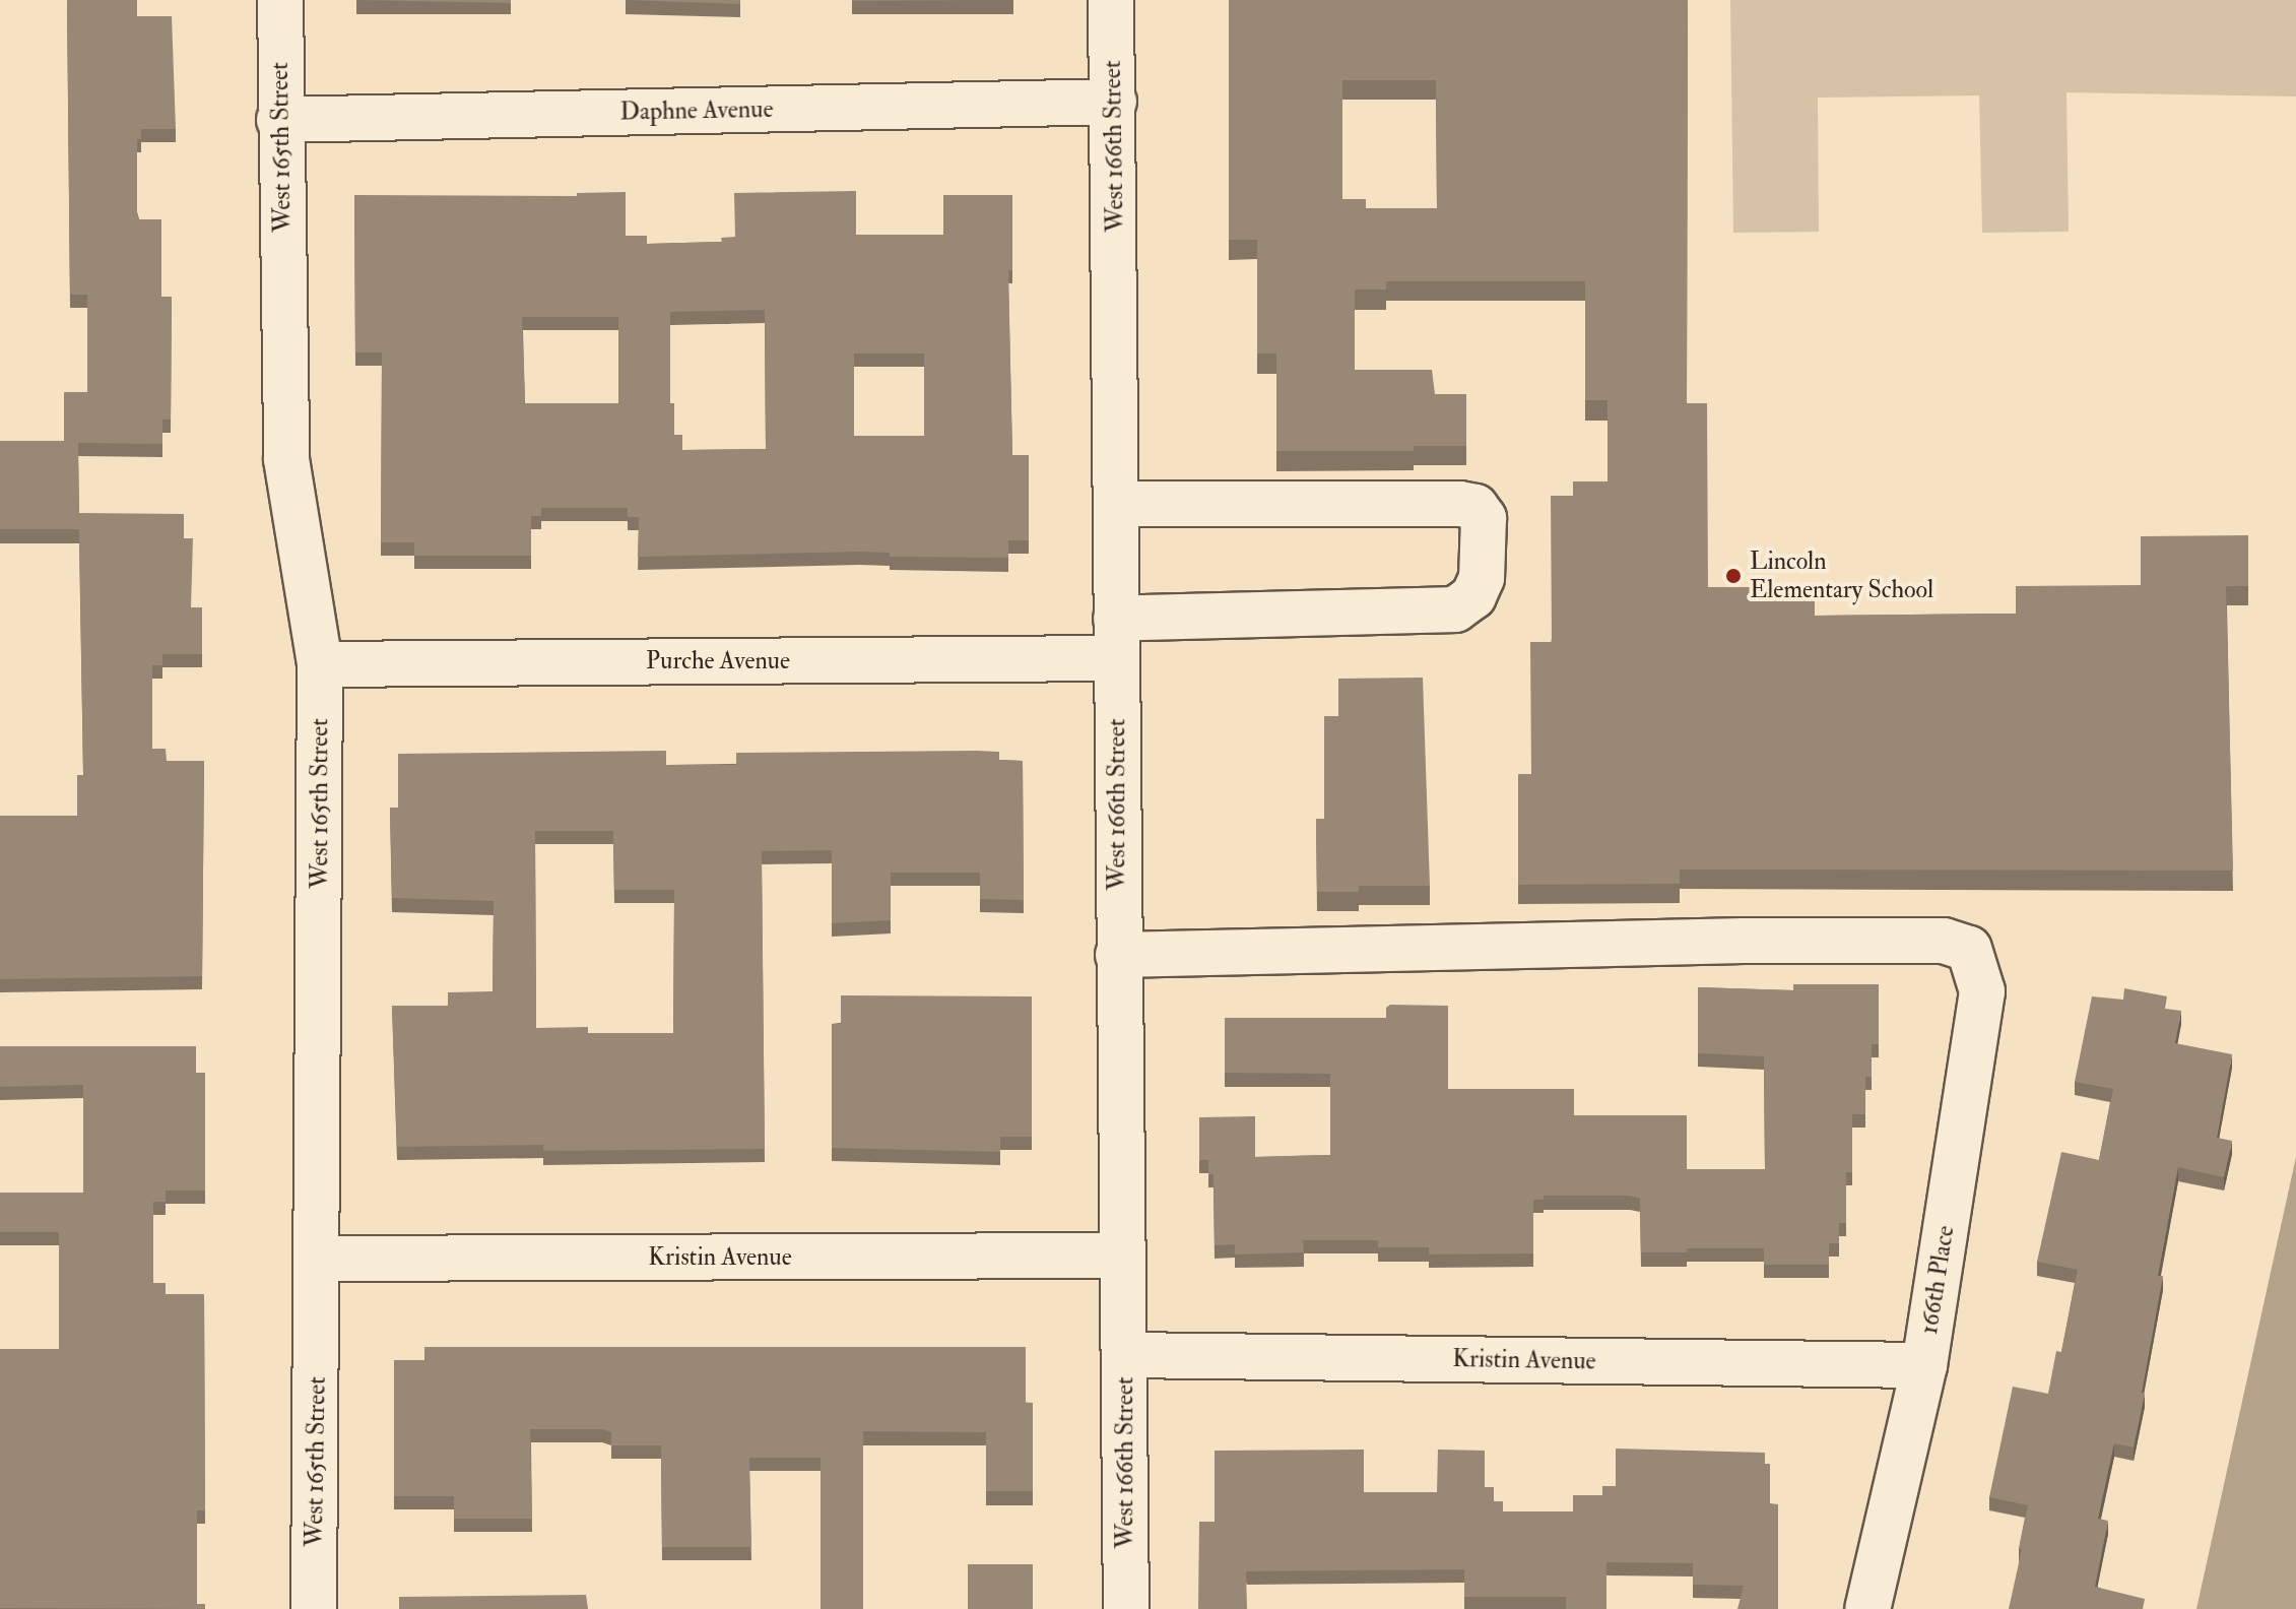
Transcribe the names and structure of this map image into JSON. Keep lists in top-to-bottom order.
{
  "streets": {
    "street": [
      "Daphne Avenue",
      "West 166th Street",
      "West 165th Street",
      "Purche Avenue",
      "Kristin Avenue",
      "166th Place"
    ]
  },
  "crossings": [
    ["Daphne Avenue", "West 166th Street"],
    ["Daphne Avenue", "West 165th Street"],
    ["West 166th Street", "Purche Avenue"],
    ["West 166th Street", "Kristin Avenue"],
    ["West 166th Street", "166th Place"],
    ["West 165th Street", "Purche Avenue"],
    ["West 165th Street", "Kristin Avenue"],
    ["Kristin Avenue", "166th Place"]
  ],
  "places": ["Lincoln Elementary School"]
}
